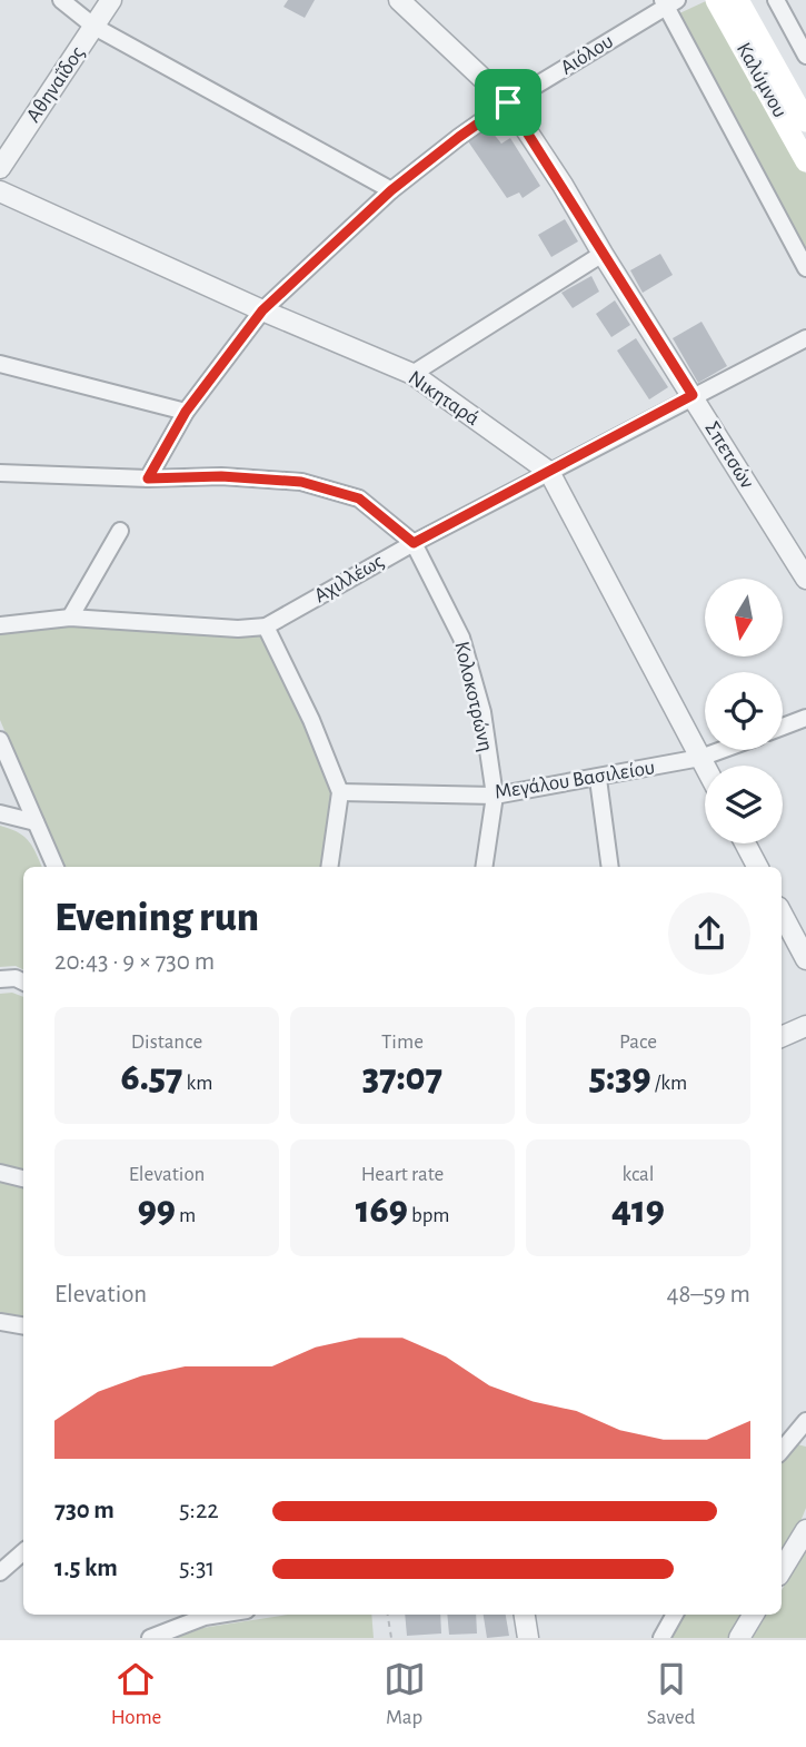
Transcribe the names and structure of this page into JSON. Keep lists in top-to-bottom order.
{
  "streets": {
    "main road": ["Καλύμνου"],
    "street": [
      "Αιόλου",
      "Αθηναΐδος",
      "Νικηταρά",
      "Σπετσών",
      "Αχιλλέως",
      "Κολοκοτρώνη",
      "Μεγάλου Βασιλείου"
    ]
  },
  "crossings": [
    ["Αιόλου", "Νικηταρά"],
    ["Αιόλου", "Σπετσών"],
    ["Αιόλου", "Κολοκοτρώνη"],
    ["Νικηταρά", "Αχιλλέως"],
    ["Νικηταρά", "Μεγάλου Βασιλείου"],
    ["Σπετσών", "Αχιλλέως"],
    ["Αχιλλέως", "Κολοκοτρώνη"],
    ["Κολοκοτρώνη", "Μεγάλου Βασιλείου"]
  ],
  "north": "bottom",
  "page": {
    "heading": ["Evening run", "20:43 · 9 × 730 m"],
    "stats": [
      ["Distance", "6.57 km"],
      ["Time", "37:07"],
      ["Pace", "5:39 /km"],
      ["Elevation", "99 m"],
      ["Heart rate", "169 bpm"],
      ["kcal", "419"]
    ],
    "chart": ["Elevation", "48–59 m"],
    "list": [
      {
        "name": "730 m",
        "note": "5:22"
      },
      {
        "name": "1.5 km",
        "note": "5:31"
      }
    ],
    "tabs": ["Home", "Map", "Saved"]
  }
}
